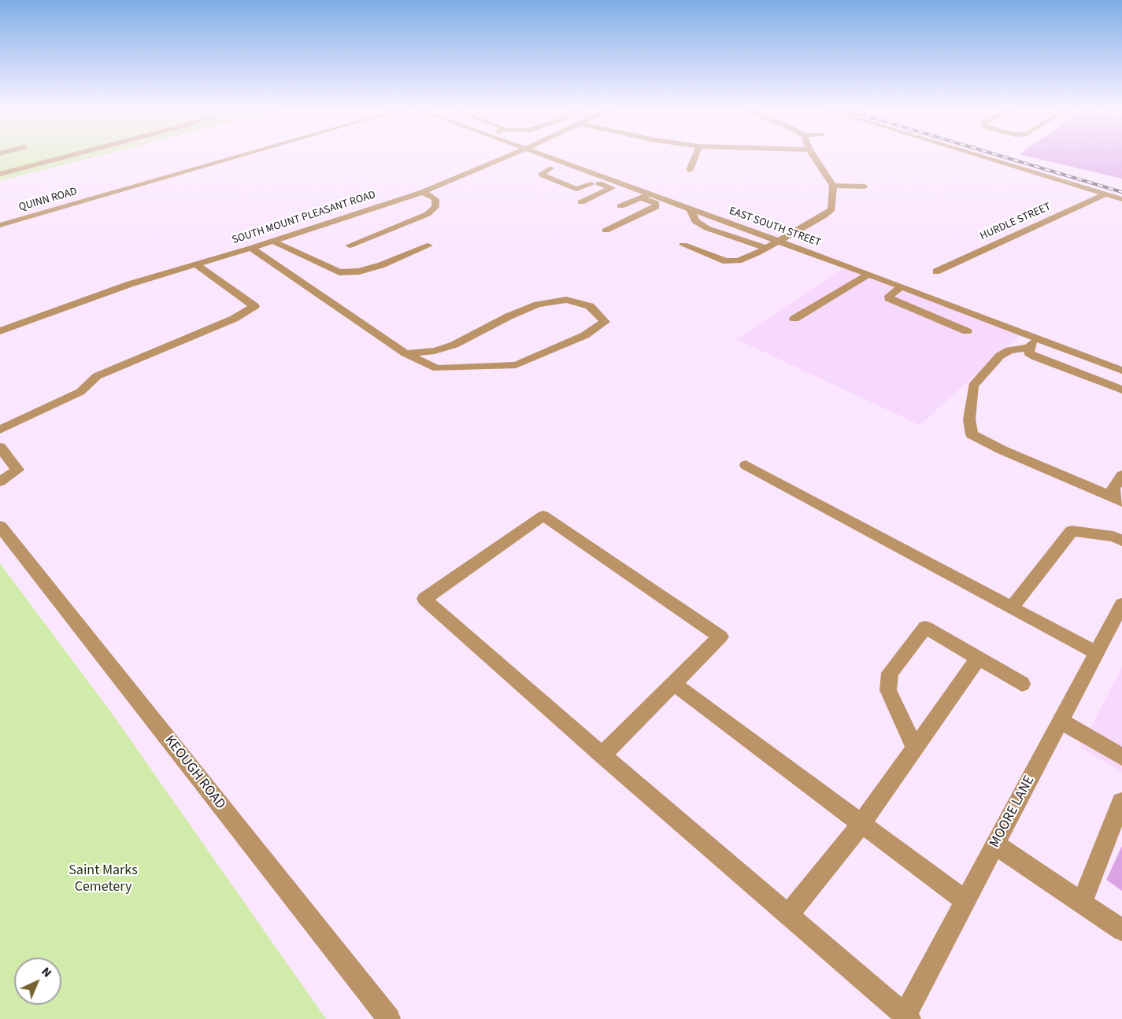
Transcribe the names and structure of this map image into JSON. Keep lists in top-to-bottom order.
{
  "streets": {
    "street": [
      "QUINN ROAD",
      "SOUTH MOUNT PLEASANT ROAD",
      "HURDLE STREET",
      "EAST SOUTH STREET",
      "KEOUGH ROAD",
      "MOORE LANE"
    ]
  },
  "parks": ["Saint Marks Cemetery"],
  "north": "top right"
}
